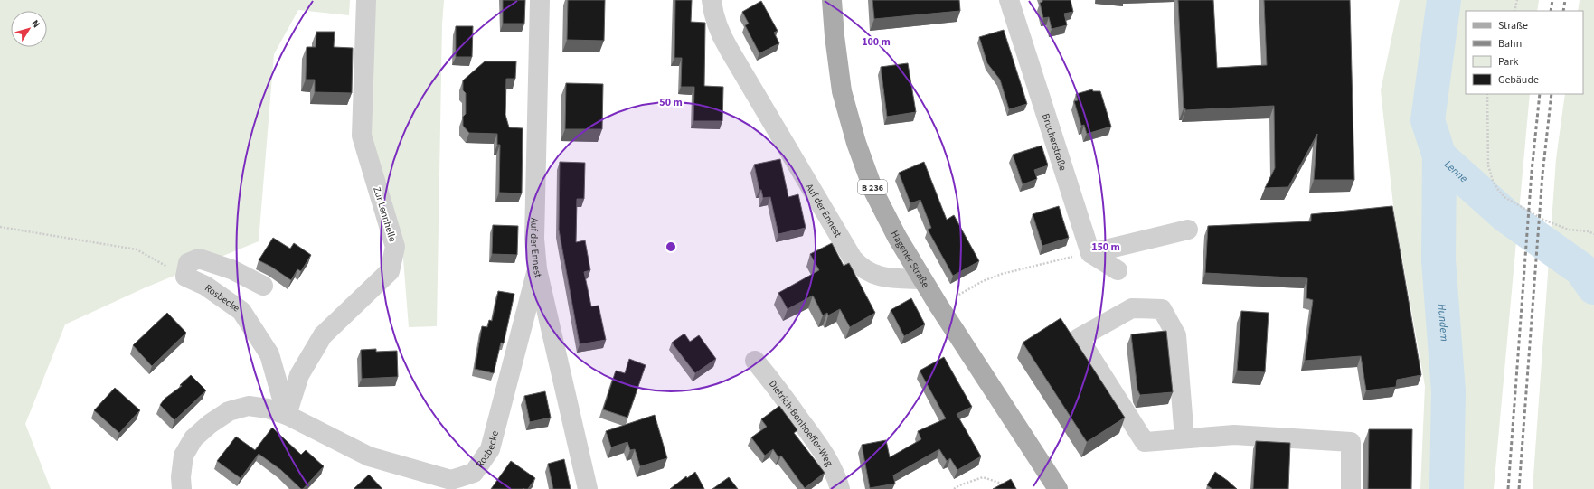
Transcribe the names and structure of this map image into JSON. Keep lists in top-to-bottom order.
{
  "streets": {
    "main road": ["B 236", "Hagener Straße"],
    "street": [
      "Brucherstraße",
      "Auf der Ennest",
      "Zur Lennhelle",
      "Rosbecke",
      "Dietrich-Bonhoeffer-Weg"
    ]
  },
  "crossings": [
    ["Auf der Ennest", "Hagener Straße"],
    ["Auf der Ennest", "Rosbecke"],
    ["Zur Lennhelle", "Rosbecke"]
  ],
  "water": ["Lenne", "Hundem"],
  "legend": [
    "Straße",
    "Bahn",
    "Park",
    "Gebäude"
  ],
  "north": "top right",
  "rings": ["100 m", "50 m", "150 m"]
}
